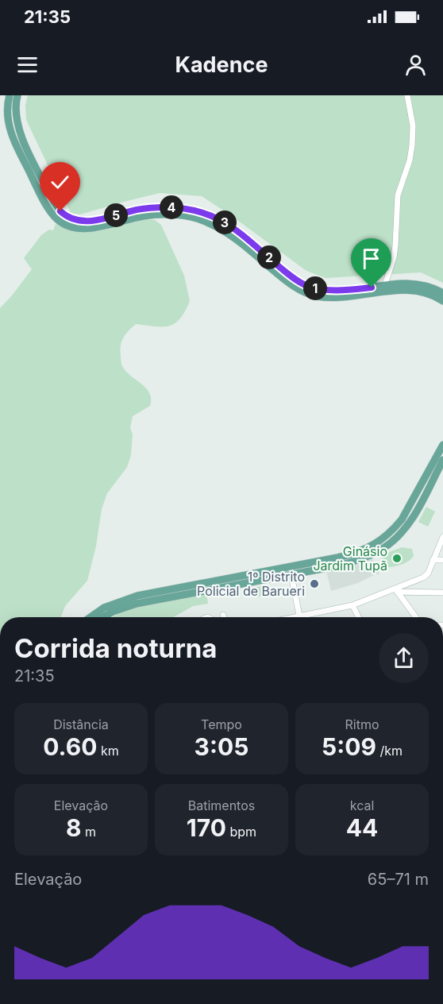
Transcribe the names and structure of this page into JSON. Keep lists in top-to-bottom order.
{
  "places": ["Ginásio Jardim Tupã", "1º Distrito Policial de Barueri"],
  "page": {
    "status": "21:35",
    "header": "Kadence",
    "pins": [
      "4",
      "5",
      "3",
      "2",
      "1"
    ],
    "heading": ["Corrida noturna", "21:35"],
    "stats": [
      ["Distância", "0.60 km"],
      ["Tempo", "3:05"],
      ["Ritmo", "5:09 /km"],
      ["Elevação", "8 m"],
      ["Batimentos", "170 bpm"],
      ["kcal", "44"]
    ],
    "chart": ["Elevação", "65–71 m"]
  }
}
